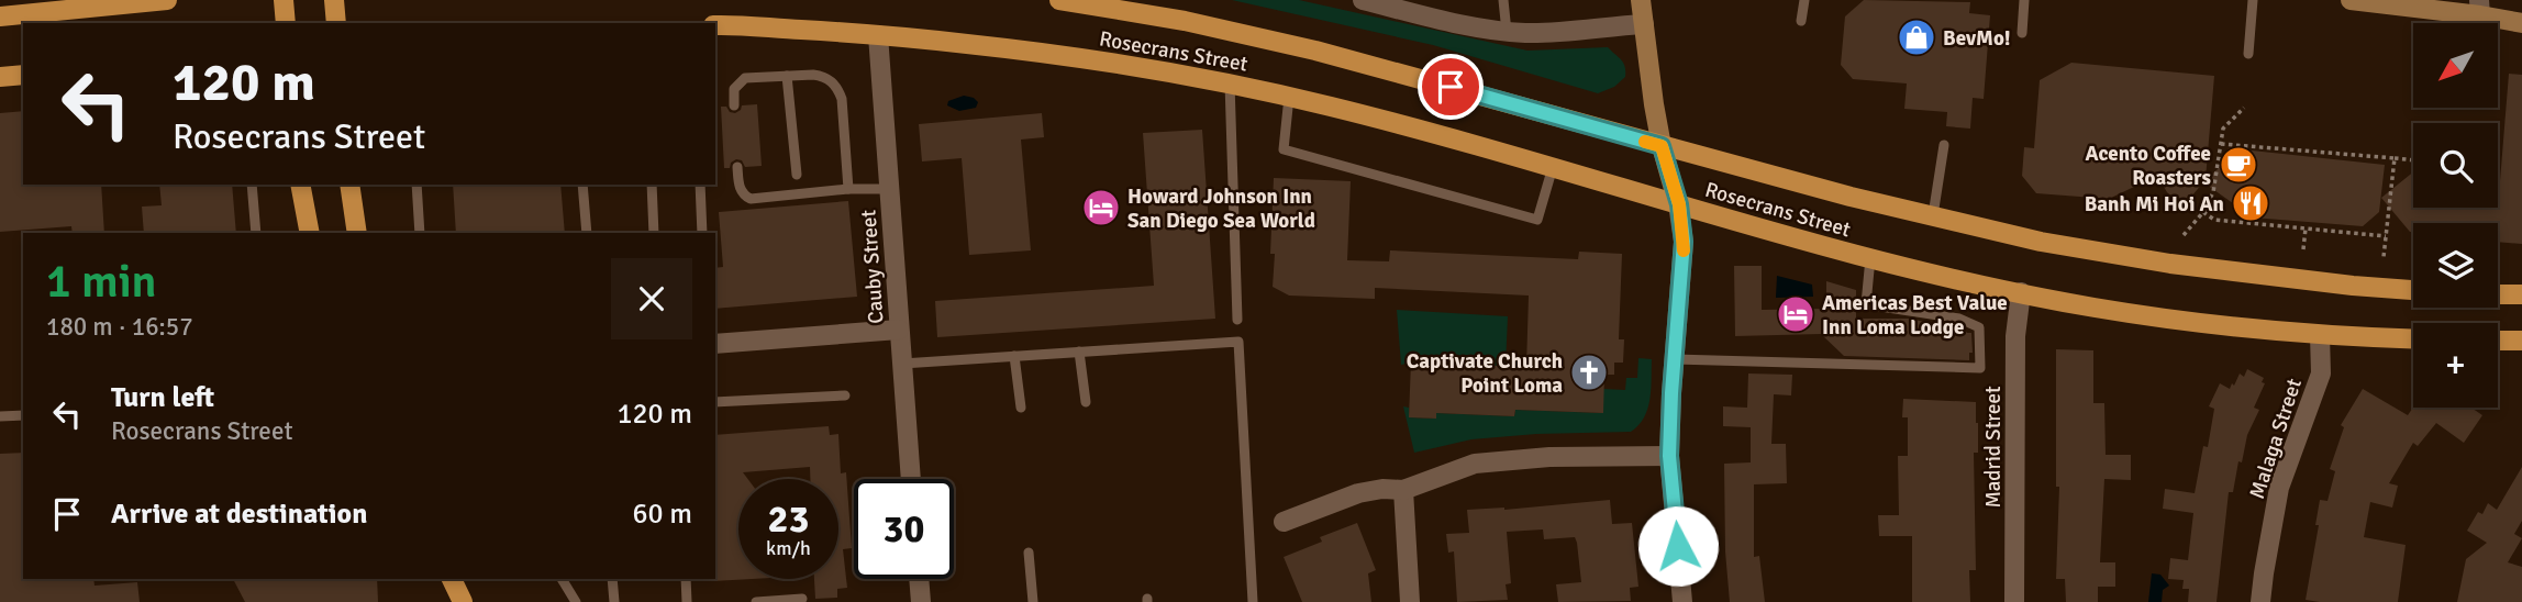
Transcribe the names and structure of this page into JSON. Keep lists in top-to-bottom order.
{
  "streets": {
    "main road": ["Rosecrans Street"],
    "street": ["Cauby Street", "Malaga Street", "Madrid Street"]
  },
  "crossings": [
    ["Rosecrans Street", "Cauby Street"],
    ["Rosecrans Street", "Malaga Street"],
    ["Rosecrans Street", "Madrid Street"]
  ],
  "places": {
    "shop": ["BevMo!"],
    "cafe": ["Acento Coffee Roasters"],
    "restaurant": ["Banh Mi Hoi An"],
    "hotel": ["Howard Johnson Inn San Diego Sea World", "Americas Best Value Inn Loma Lodge"],
    "church": ["Captivate Church Point Loma"]
  },
  "north": "bottom left",
  "page": {
    "map_buttons": "+",
    "turn": ["120 m", "Rosecrans Street"],
    "heading": ["1 min", "180 m · 16:57"],
    "list": [
      {
        "name": "Turn left",
        "note": "Rosecrans Street",
        "value": "120 m"
      },
      {
        "name": "Arrive at destination",
        "value": "60 m"
      }
    ],
    "speed": "23 km/h",
    "limit": "30"
  }
}
